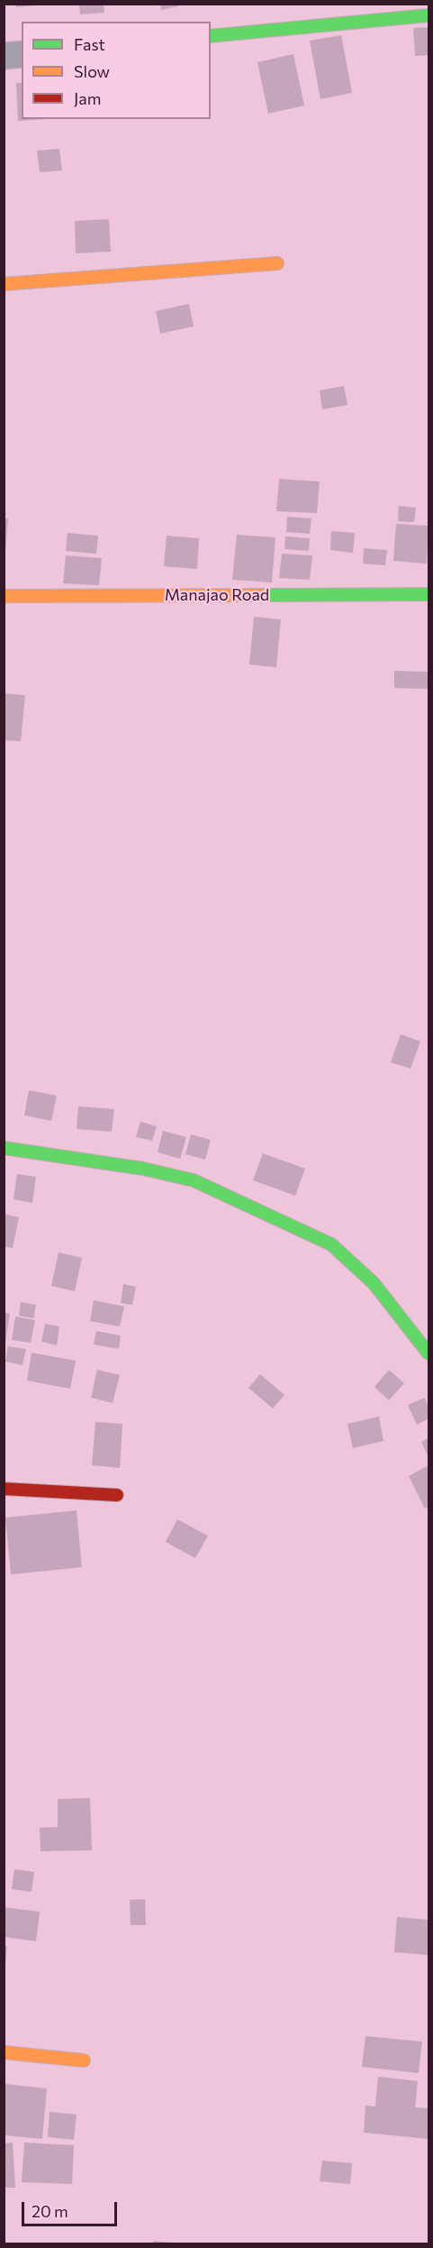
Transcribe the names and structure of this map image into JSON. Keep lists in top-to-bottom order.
{
  "streets": {
    "street": ["Manajao Road"]
  },
  "legend": ["Fast", "Slow", "Jam"],
  "scale_bar": "20 m"
}
